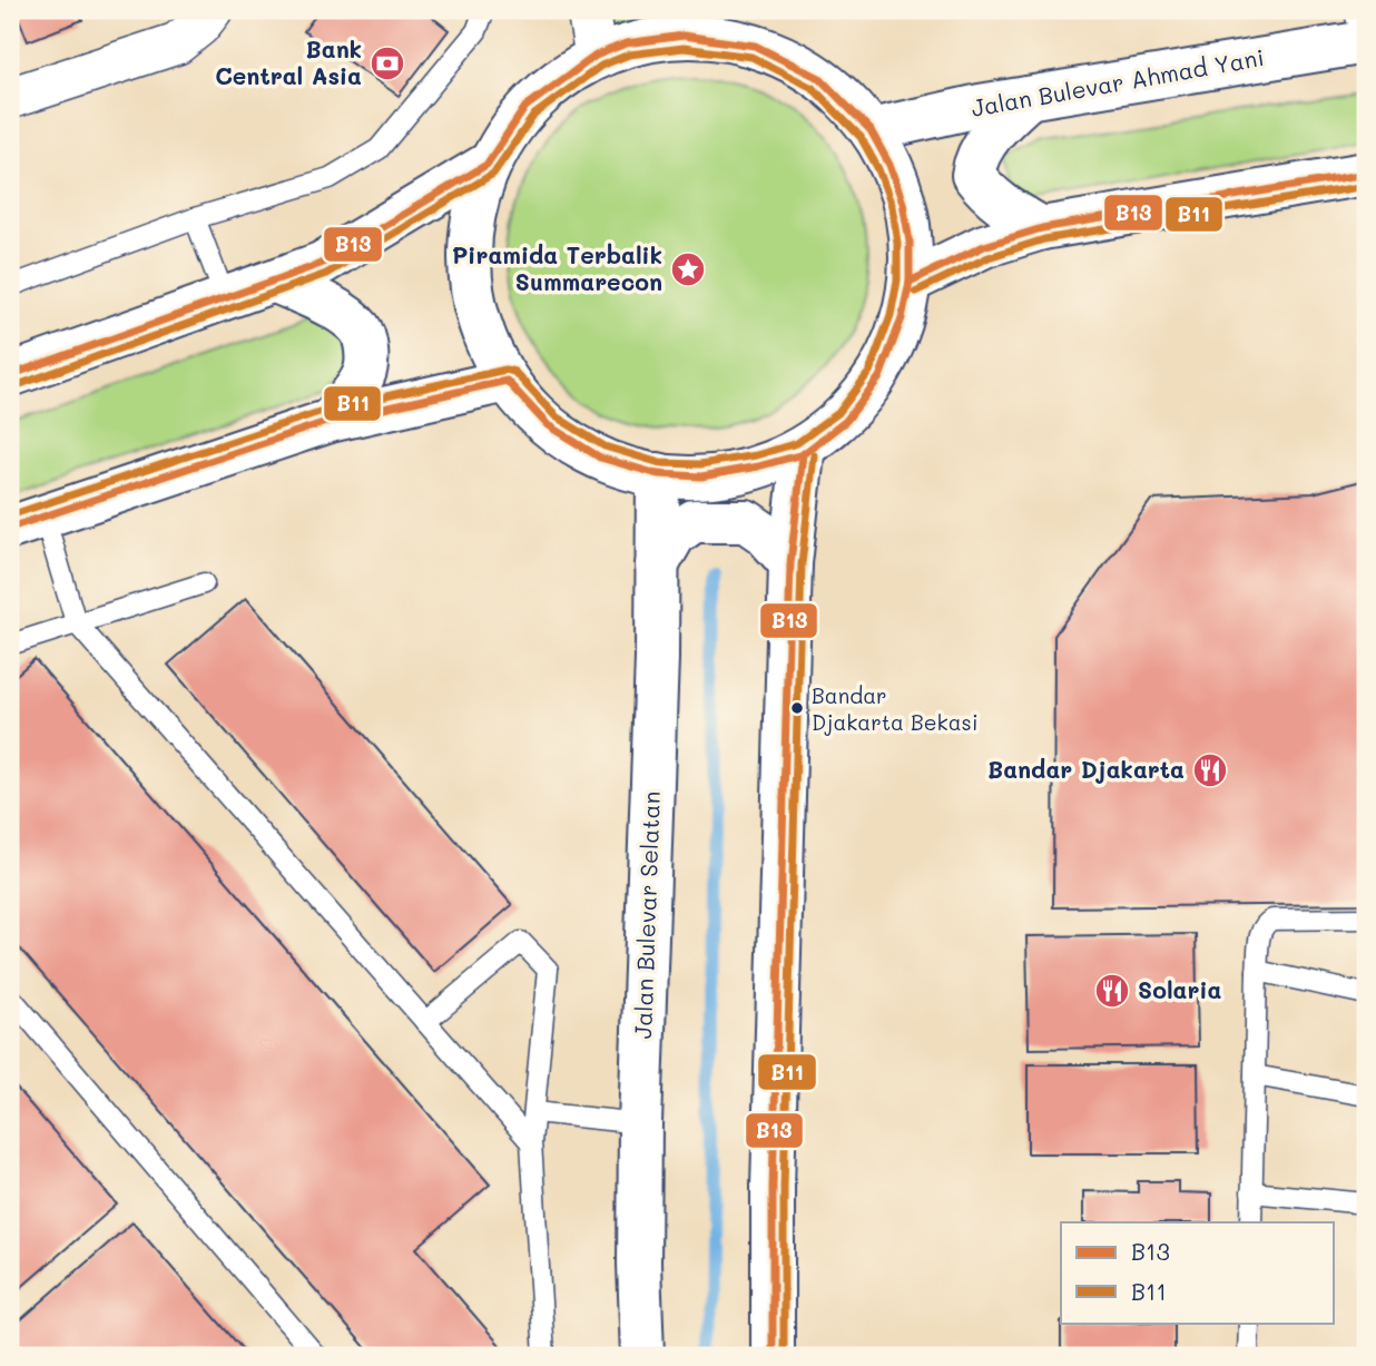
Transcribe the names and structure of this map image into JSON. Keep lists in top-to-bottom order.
{
  "streets": {
    "main road": ["Jalan Bulevar Ahmad Yani", "Jalan Bulevar Selatan"]
  },
  "places": {
    "bank": ["Bank Central Asia"],
    "place": ["Piramida Terbalik Summarecon"],
    "other": ["Bandar Djakarta Bekasi"],
    "restaurant": ["Bandar Djakarta", "Solaria"]
  },
  "lines": ["transit line B13", "transit line B11"],
  "legend": ["B13", "B11"]
}
